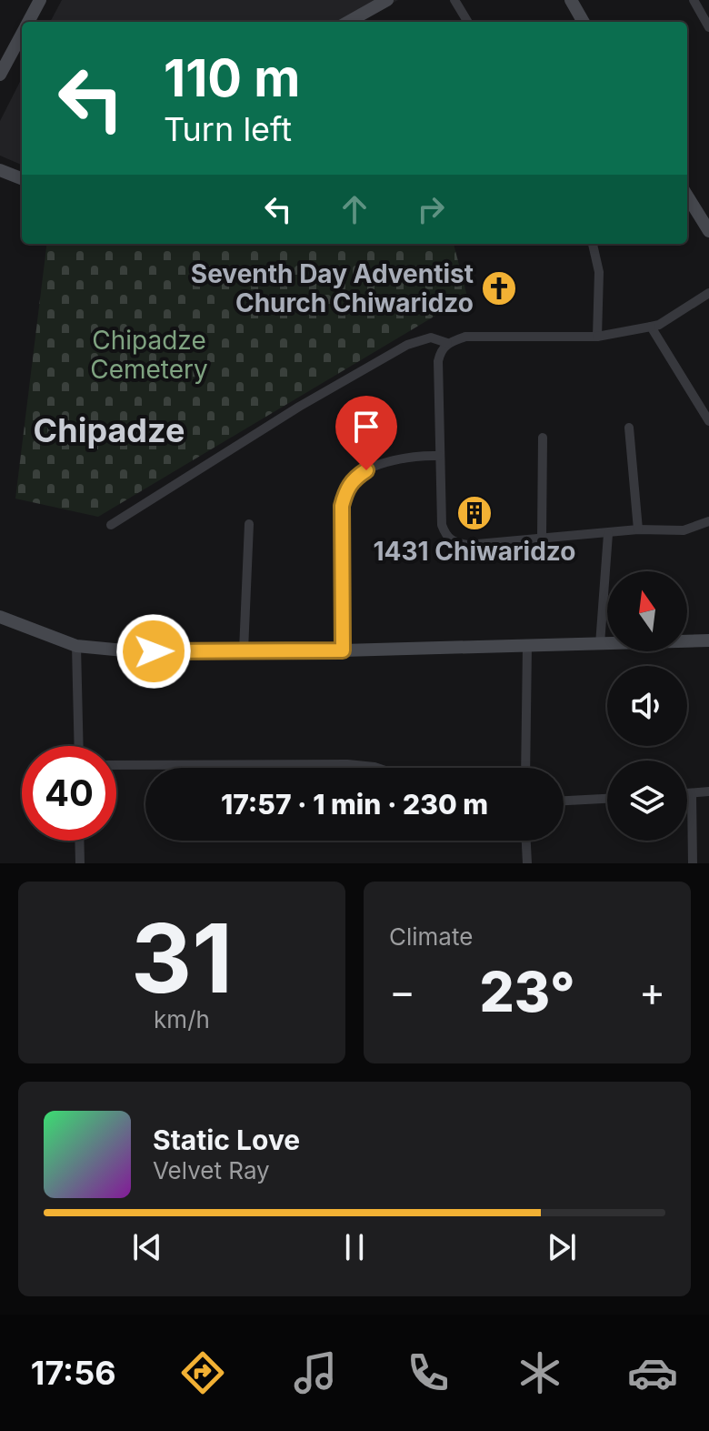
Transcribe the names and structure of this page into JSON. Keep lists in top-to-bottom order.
{
  "districts": ["Chipadze"],
  "parks": ["Chipadze Cemetery"],
  "places": {
    "church": ["Seventh Day Adventist Church Chiwaridzo"],
    "building": ["1431 Chiwaridzo"]
  },
  "north": "top",
  "page": {
    "turn": ["110 m", "Turn left"],
    "limit": "40",
    "trip": "17:57 · 1 min · 230 m",
    "tile": [
      ["31", "km/h"],
      "Climate"
    ],
    "heat": ["−", "23°", "+"],
    "song": ["Static Love", "Velvet Ray"],
    "tabs": "17:56"
  }
}
